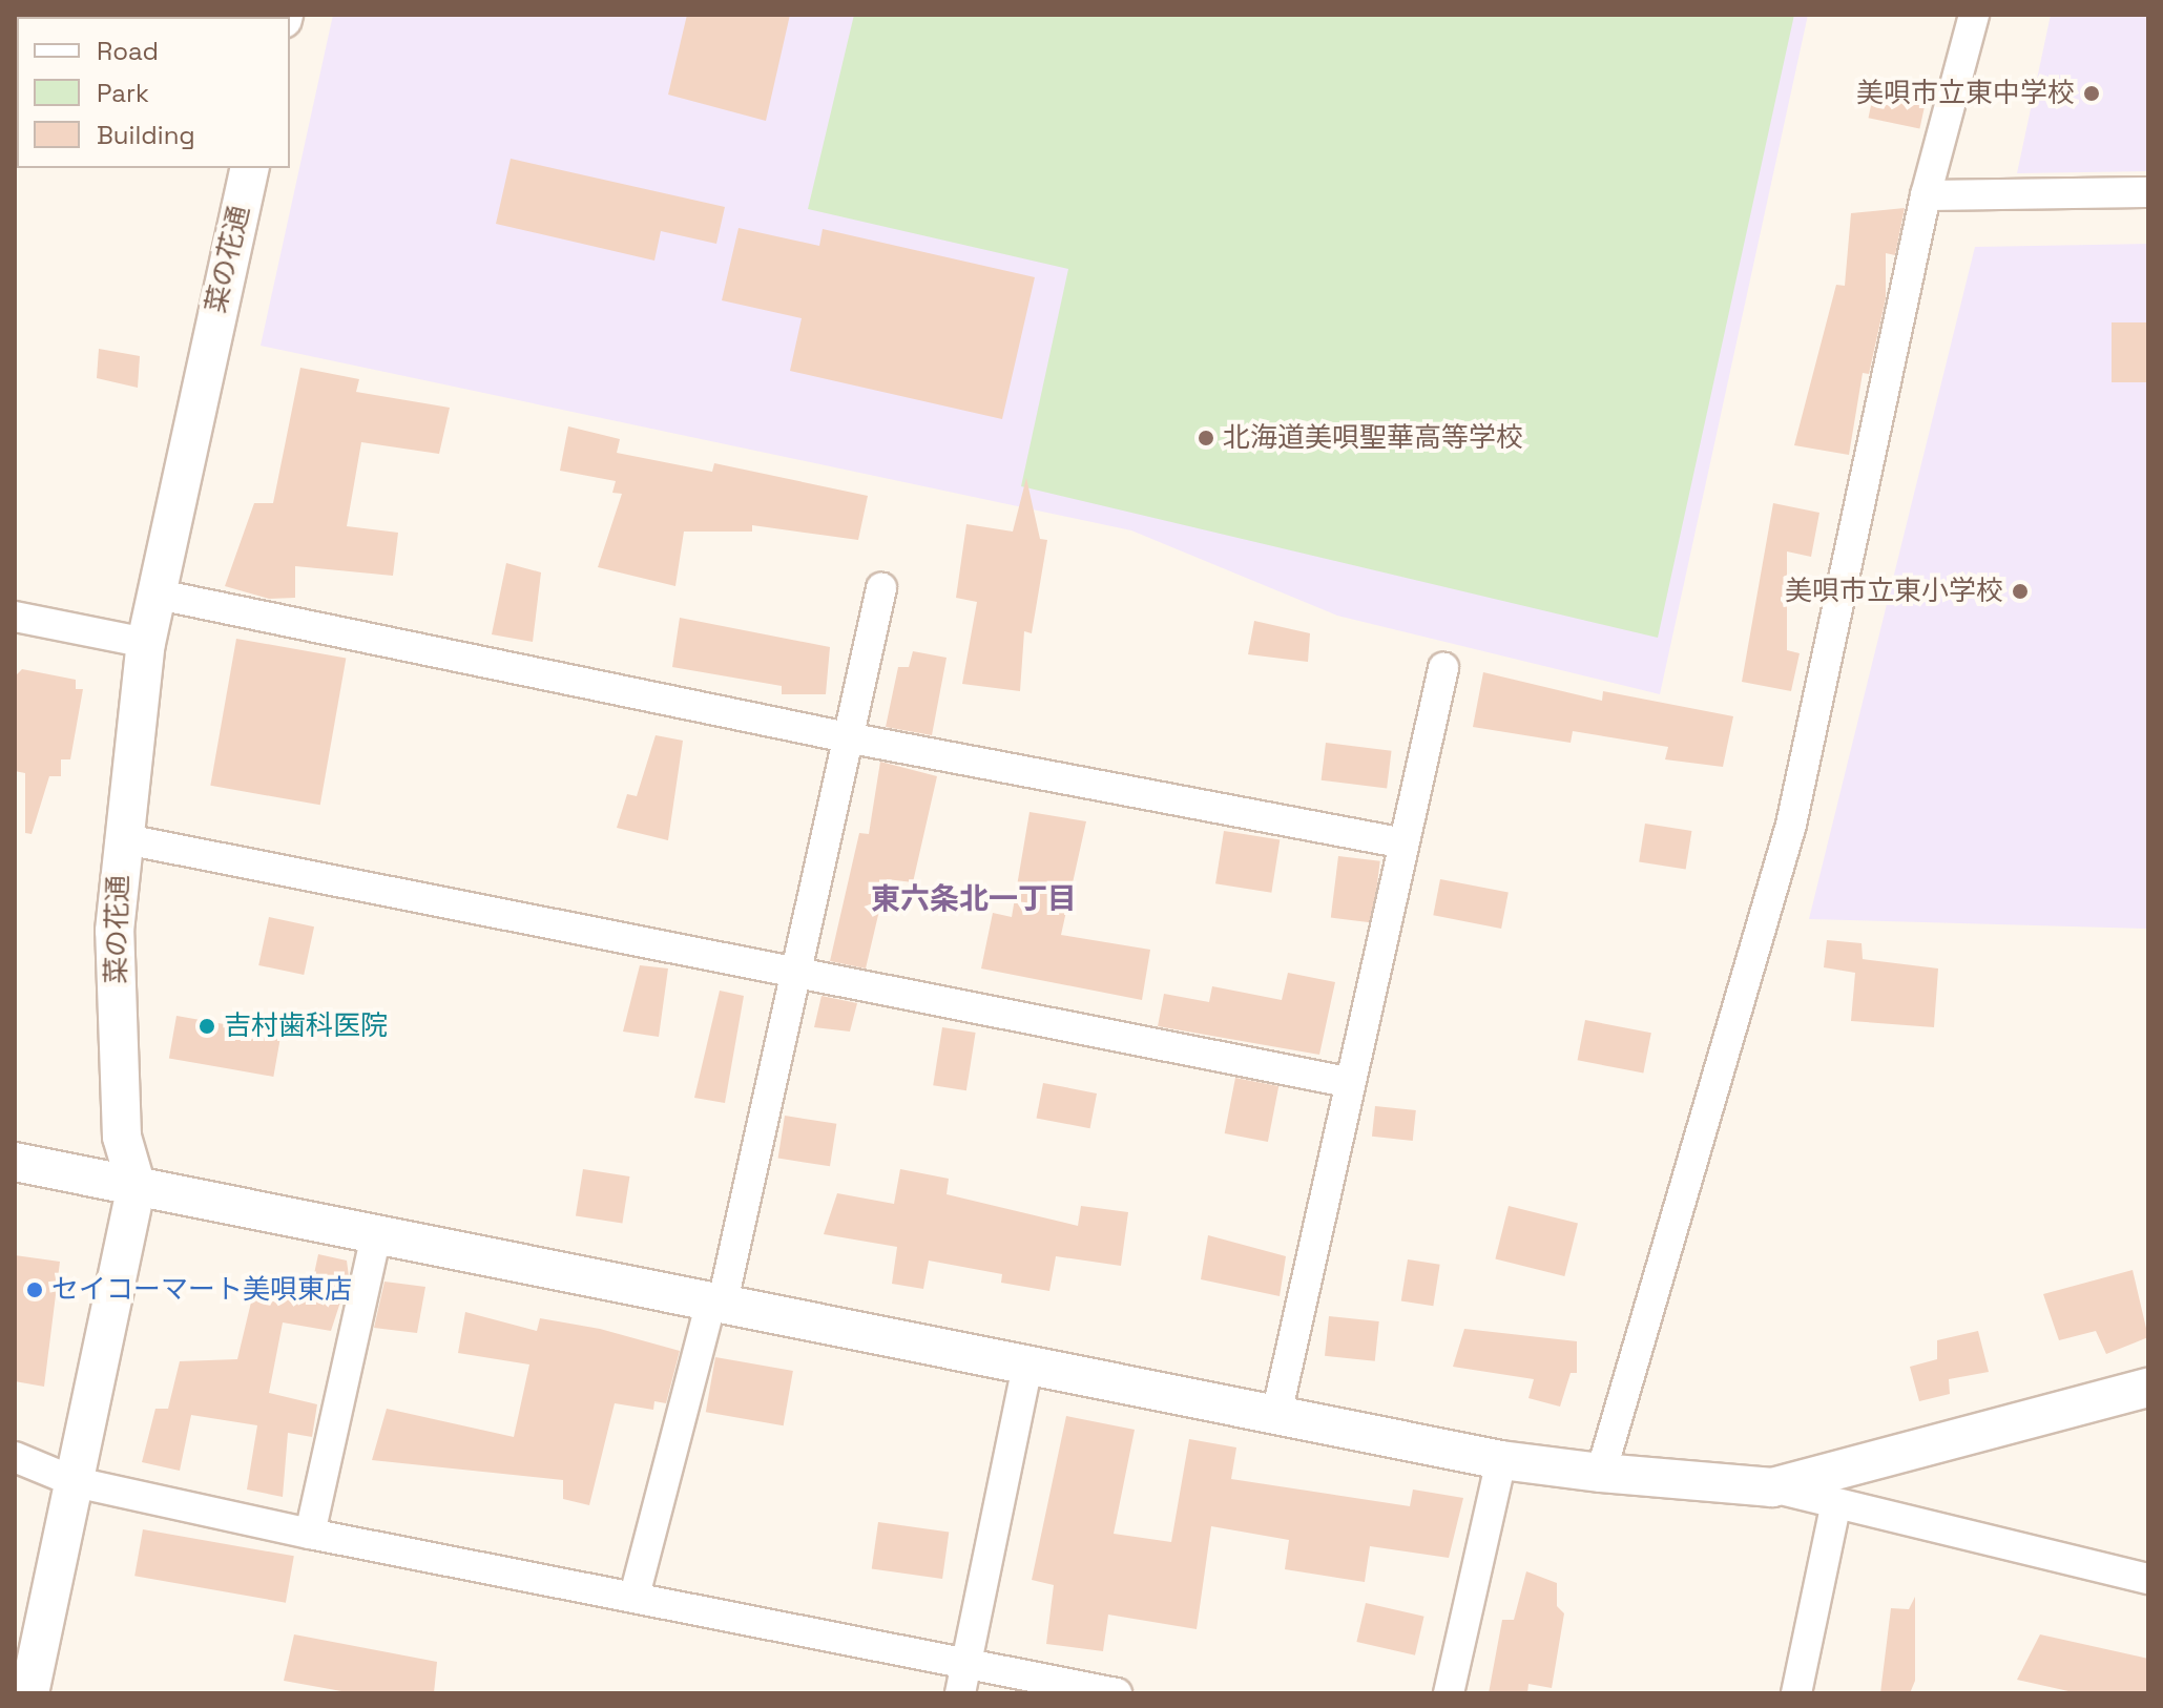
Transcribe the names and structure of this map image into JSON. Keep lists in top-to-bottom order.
{
  "streets": {
    "street": ["菜の花通"]
  },
  "districts": ["東六条北一丁目"],
  "places": [
    "美唄市立東中学校",
    "北海道美唄聖華高等学校",
    "美唄市立東小学校",
    "吉村歯科医院",
    "セイコーマート美唄東店"
  ],
  "legend": ["Road", "Park", "Building"]
}
